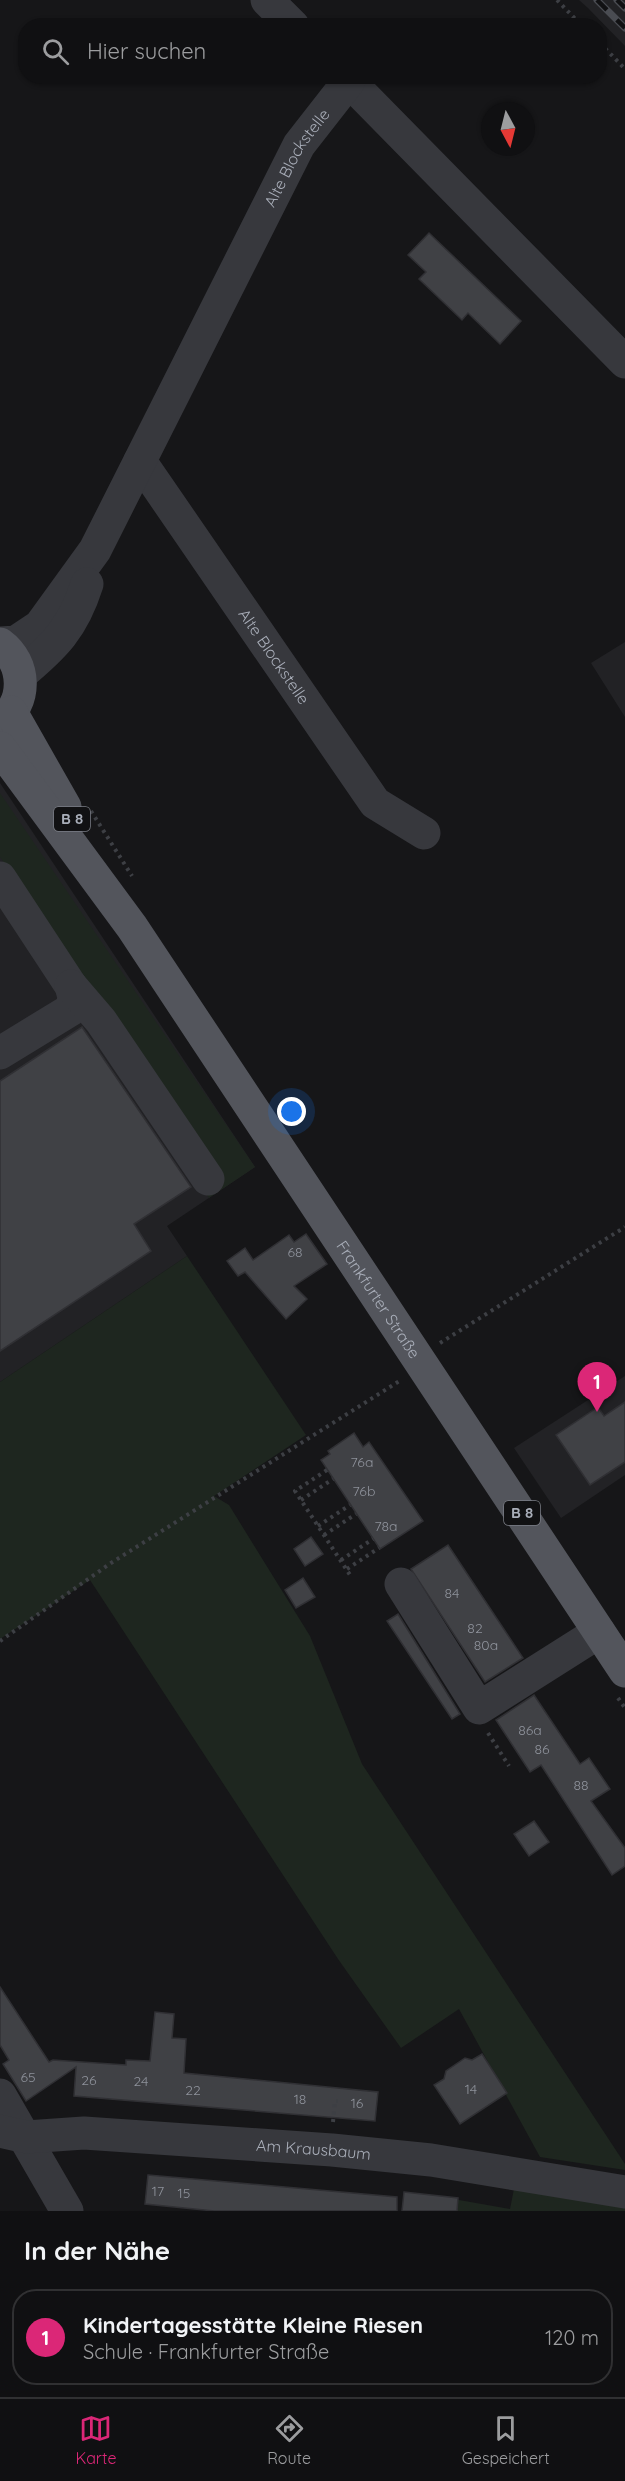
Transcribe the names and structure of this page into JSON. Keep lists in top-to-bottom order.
{
  "streets": {
    "main road": ["B 8", "Frankfurter Straße"],
    "street": ["Alte Blockstelle", "Am Krausbaum"]
  },
  "crossings": [
    ["Alte Blockstelle", "B 8"],
    ["B 8", "Frankfurter Straße"]
  ],
  "house_numbers": [
    "68",
    "76a",
    "76b",
    "78a",
    "84",
    "82",
    "80a",
    "86a",
    "86",
    "88",
    "65",
    "26",
    "24",
    "14",
    "22",
    "18",
    "16",
    "17",
    "15"
  ],
  "north": "bottom",
  "page": {
    "search": "Hier suchen",
    "pins": "1",
    "heading": "In der Nähe",
    "list": [
      {
        "mark": "1",
        "name": "Kindertagesstätte Kleine Riesen",
        "note": "Schule · Frankfurter Straße",
        "value": "120 m"
      }
    ],
    "nav": ["Karte", "Route", "Gespeichert"]
  }
}
